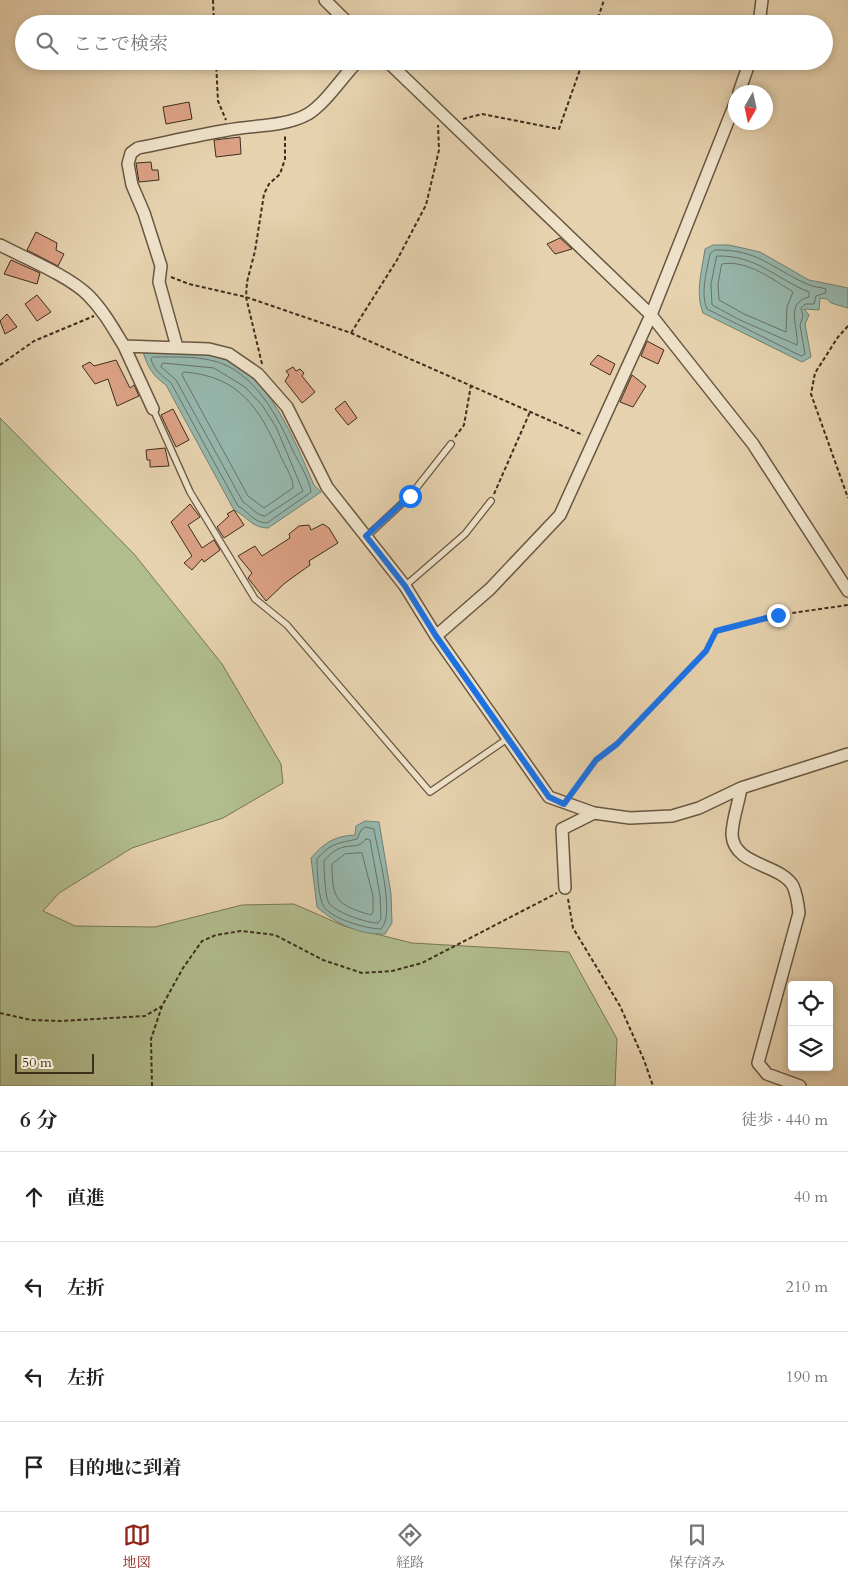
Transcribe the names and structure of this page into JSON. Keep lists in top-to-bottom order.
{
  "scale_bar": "50 m",
  "north": "bottom",
  "page": {
    "search": "ここで検索",
    "scale": "50 m",
    "heading": ["6 分", "徒歩 · 440 m"],
    "list": [
      ["直進", "40 m"],
      ["左折", "210 m"],
      ["左折", "190 m"],
      "目的地に到着"
    ],
    "nav": ["地図", "経路", "保存済み"]
  }
}
